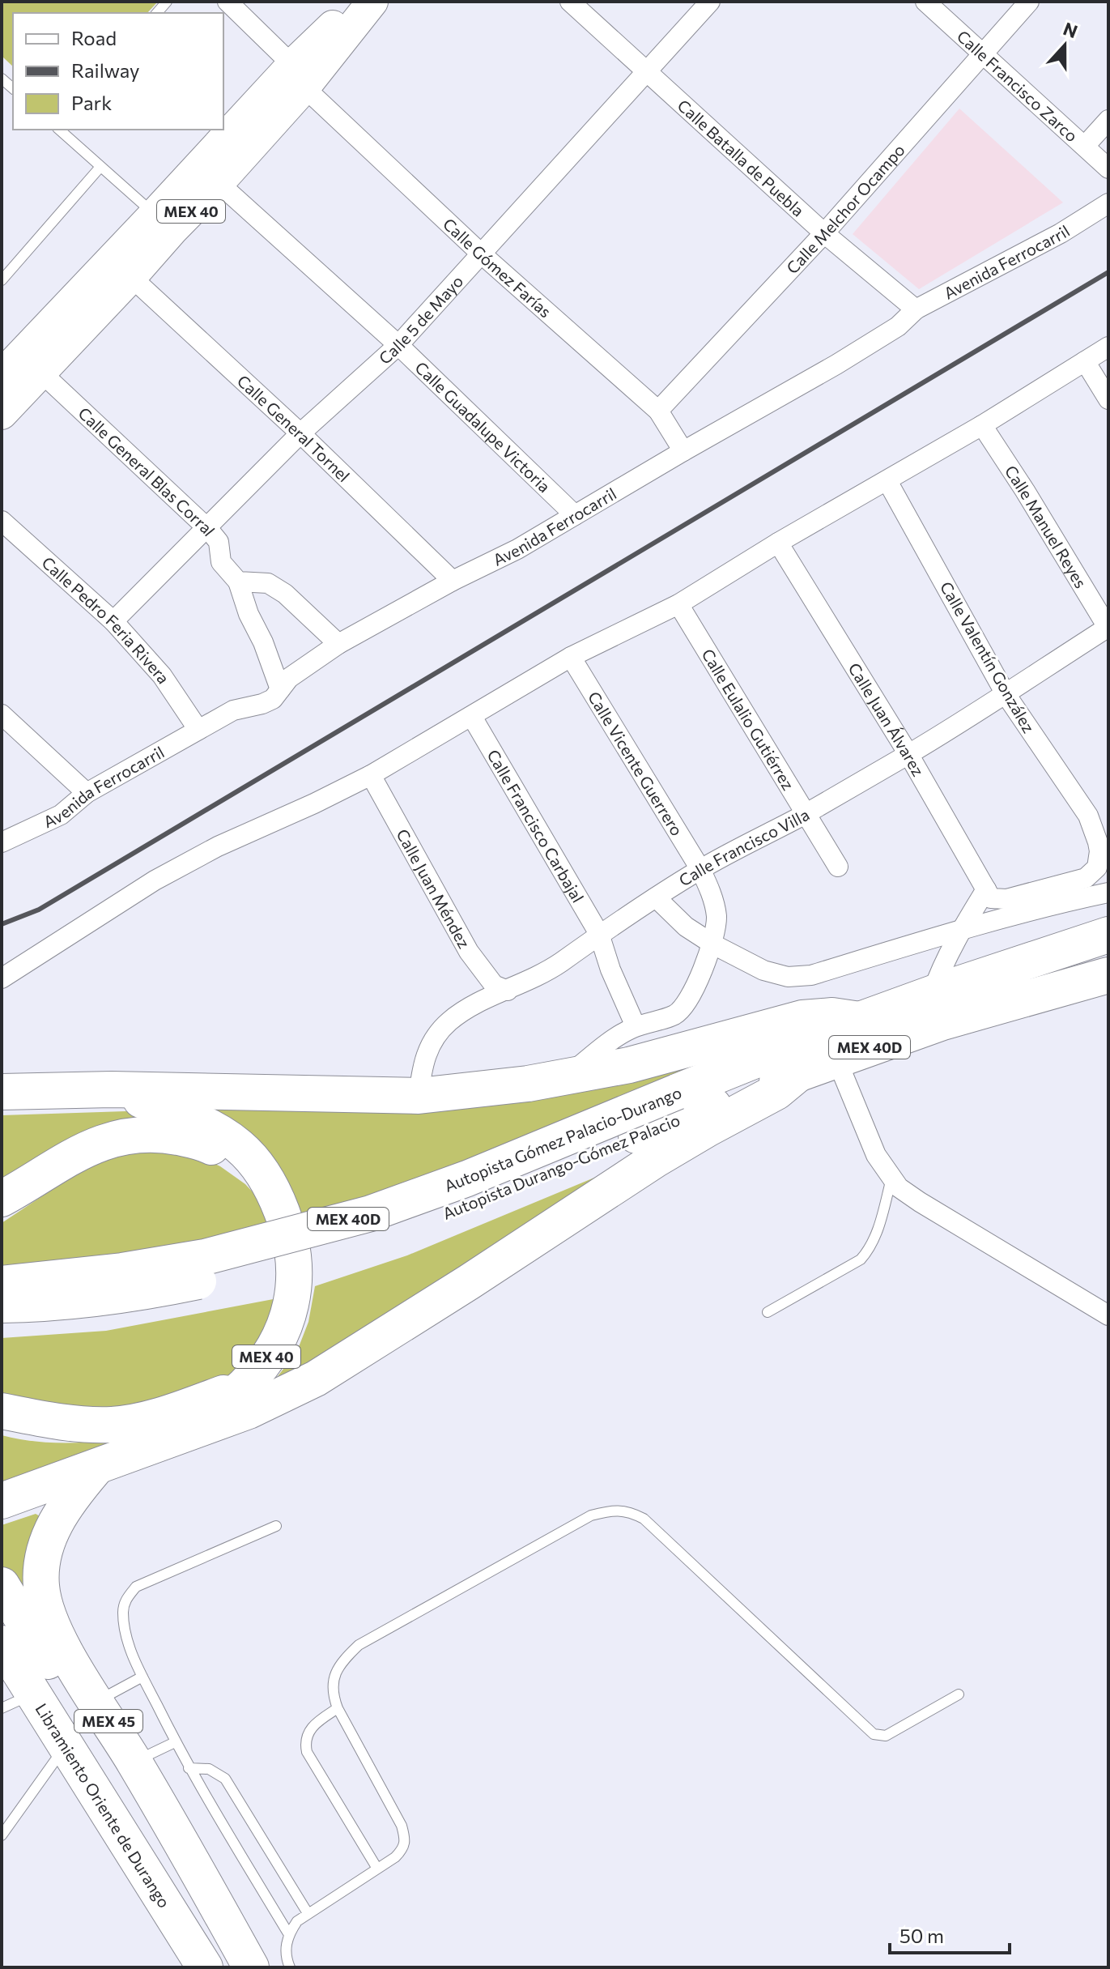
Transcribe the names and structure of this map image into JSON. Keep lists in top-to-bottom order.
{
  "streets": {
    "highway": [
      "MEX 40",
      "MEX 40D",
      "Autopista Gómez Palacio-Durango",
      "Autopista Durango-Gómez Palacio",
      "MEX 45",
      "Libramiento Oriente de Durango"
    ],
    "street": [
      "Calle Francisco Zarco",
      "Calle Batalla de Puebla",
      "Calle Melchor Ocampo",
      "Avenida Ferrocarril",
      "Calle Gómez Farías",
      "Calle 5 de Mayo",
      "Calle Guadalupe Victoria",
      "Calle General Tornel",
      "Calle General Blas Corral",
      "Calle Manuel Reyes",
      "Calle Pedro Feria Rivera",
      "Calle Valentín González",
      "Calle Eulalio Gutiérrez",
      "Calle Juan Álvarez",
      "Calle Vicente Guerrero",
      "Calle Francisco Carbajal",
      "Calle Francisco Villa",
      "Calle Juan Méndez"
    ]
  },
  "crossings": [
    ["Calle Francisco Zarco", "Calle Melchor Ocampo"],
    ["Calle Batalla de Puebla", "Calle Melchor Ocampo"],
    ["Calle Batalla de Puebla", "Avenida Ferrocarril"],
    ["Calle Batalla de Puebla", "Calle 5 de Mayo"],
    ["Calle Melchor Ocampo", "Calle Gómez Farías"],
    ["MEX 40", "Calle Gómez Farías"],
    ["MEX 40", "Calle Guadalupe Victoria"],
    ["MEX 40", "Calle General Tornel"],
    ["MEX 40", "Calle General Blas Corral"],
    ["MEX 40", "MEX 45"],
    ["Avenida Ferrocarril", "Calle Gómez Farías"],
    ["Avenida Ferrocarril", "Calle Guadalupe Victoria"],
    ["Avenida Ferrocarril", "Calle General Tornel"],
    ["Avenida Ferrocarril", "Calle General Blas Corral"],
    ["Avenida Ferrocarril", "Calle Pedro Feria Rivera"],
    ["Calle Gómez Farías", "Calle 5 de Mayo"],
    ["Calle 5 de Mayo", "Calle Guadalupe Victoria"],
    ["Calle 5 de Mayo", "Calle General Tornel"],
    ["Calle 5 de Mayo", "Calle General Blas Corral"],
    ["Calle 5 de Mayo", "Calle Pedro Feria Rivera"],
    ["Calle Manuel Reyes", "Calle Francisco Villa"],
    ["Calle Valentín González", "Calle Francisco Villa"],
    ["Calle Eulalio Gutiérrez", "Calle Francisco Villa"],
    ["Calle Juan Álvarez", "Calle Francisco Villa"],
    ["Calle Vicente Guerrero", "Calle Francisco Carbajal"],
    ["Calle Vicente Guerrero", "Calle Francisco Villa"],
    ["Calle Francisco Carbajal", "Calle Francisco Villa"],
    ["Calle Francisco Villa", "Calle Juan Méndez"]
  ],
  "legend": ["Road", "Railway", "Park"],
  "scale_bar": "50 m",
  "north": "top"
}
